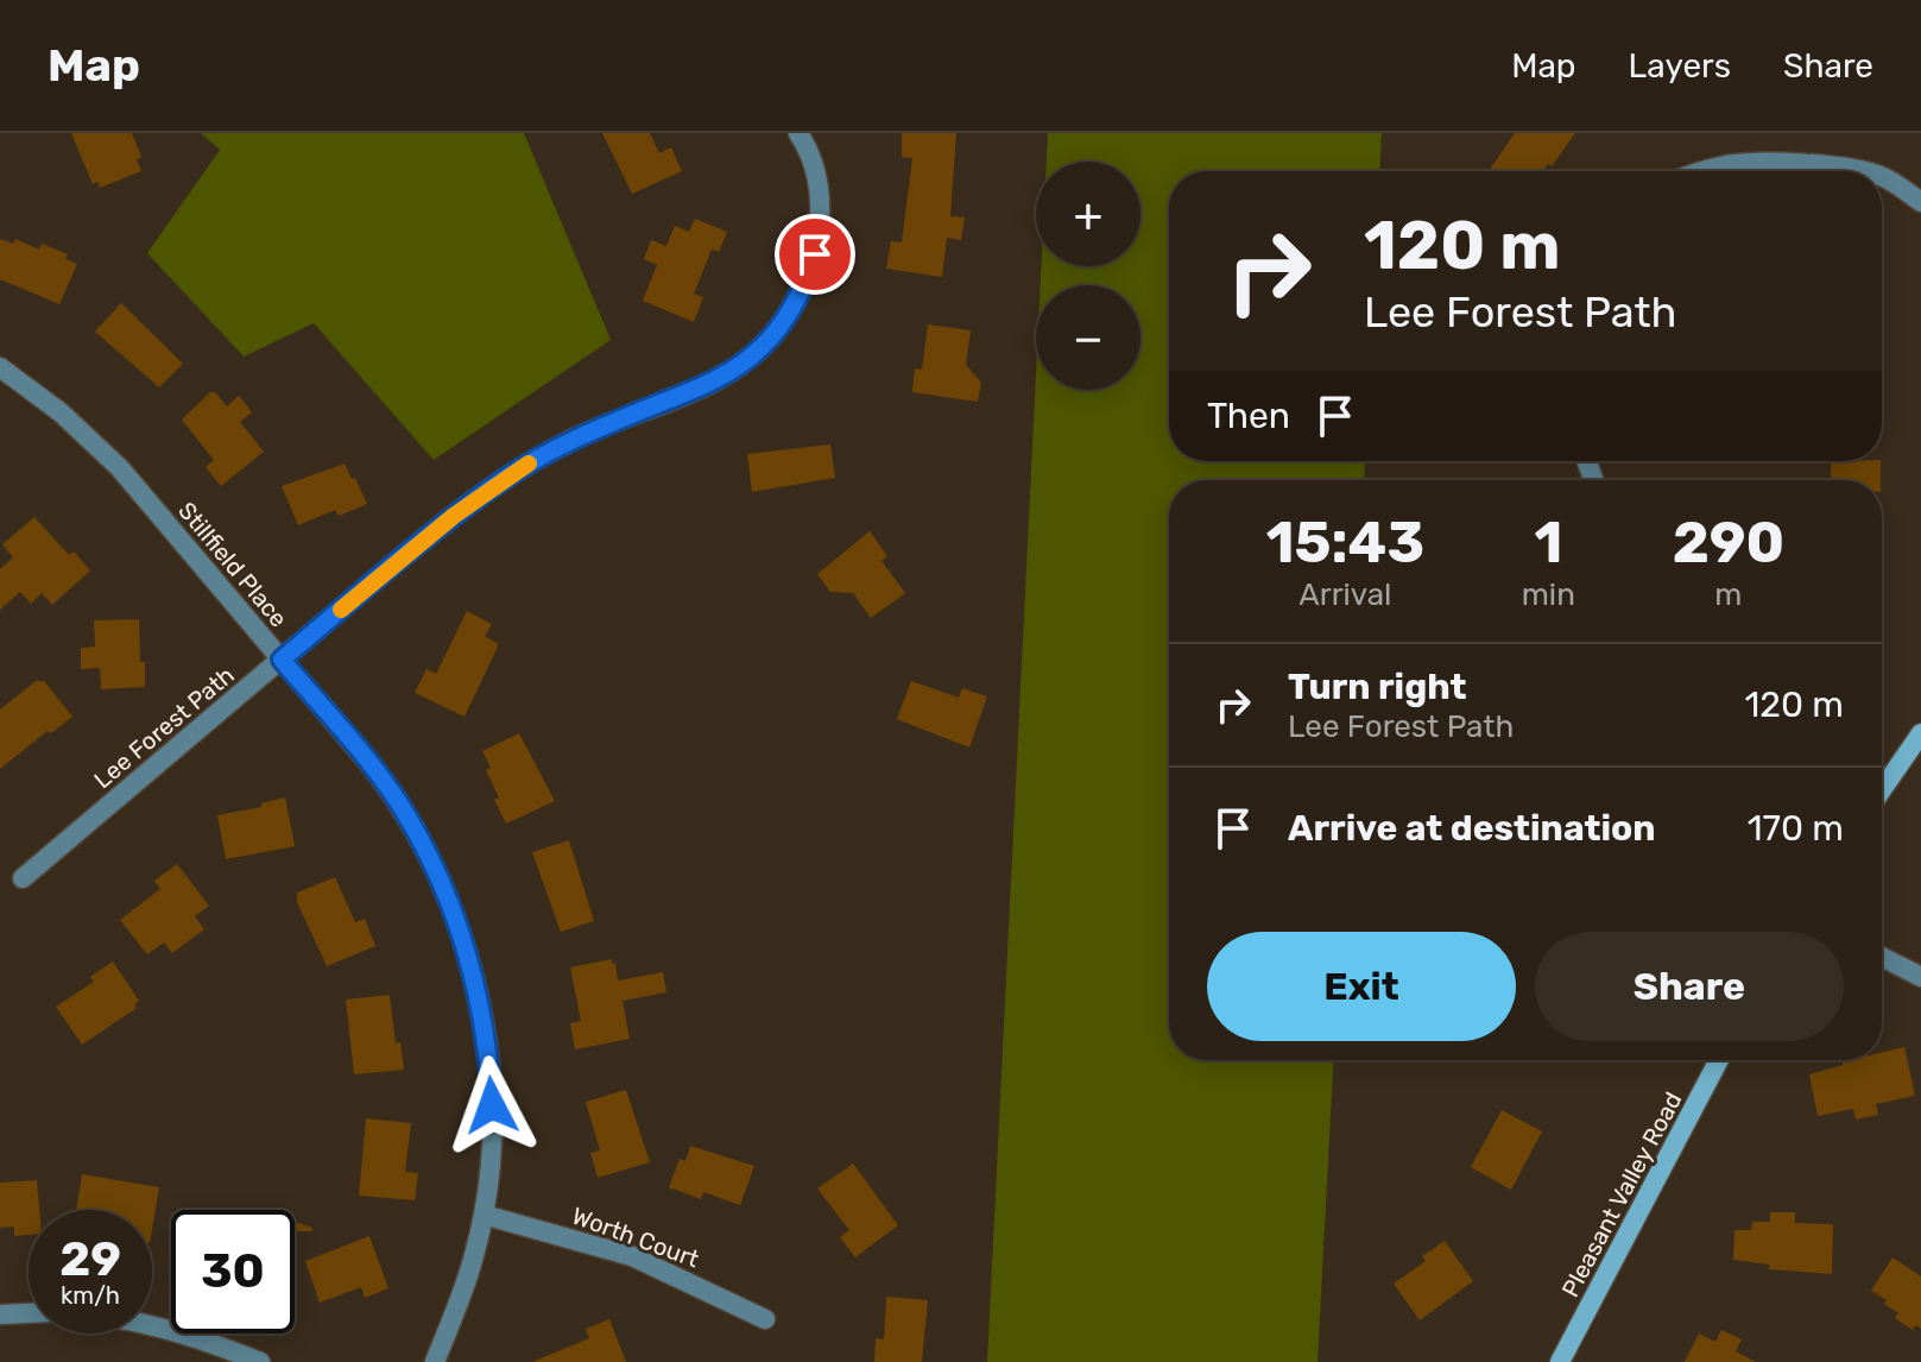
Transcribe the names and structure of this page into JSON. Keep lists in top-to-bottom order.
{
  "streets": {
    "main road": ["Pleasant Valley Road"],
    "street": ["Stillfield Place", "Lee Forest Path", "Worth Court"]
  },
  "crossings": [
    ["Stillfield Place", "Lee Forest Path"],
    ["Stillfield Place", "Worth Court"]
  ],
  "page": {
    "header": "Map",
    "nav": ["Map", "Layers", "Share"],
    "map_buttons": ["+", "−"],
    "turn": ["120 m", "Lee Forest Path"],
    "then": "Then",
    "eta": [
      "15:43",
      "Arrival",
      "1",
      "min",
      "290",
      "m"
    ],
    "list": [
      {
        "name": "Turn right",
        "note": "Lee Forest Path",
        "value": "120 m"
      },
      {
        "name": "Arrive at destination",
        "value": "170 m"
      }
    ],
    "buttons": ["Exit", "Share"],
    "speed": "29 km/h",
    "limit": "30"
  }
}
